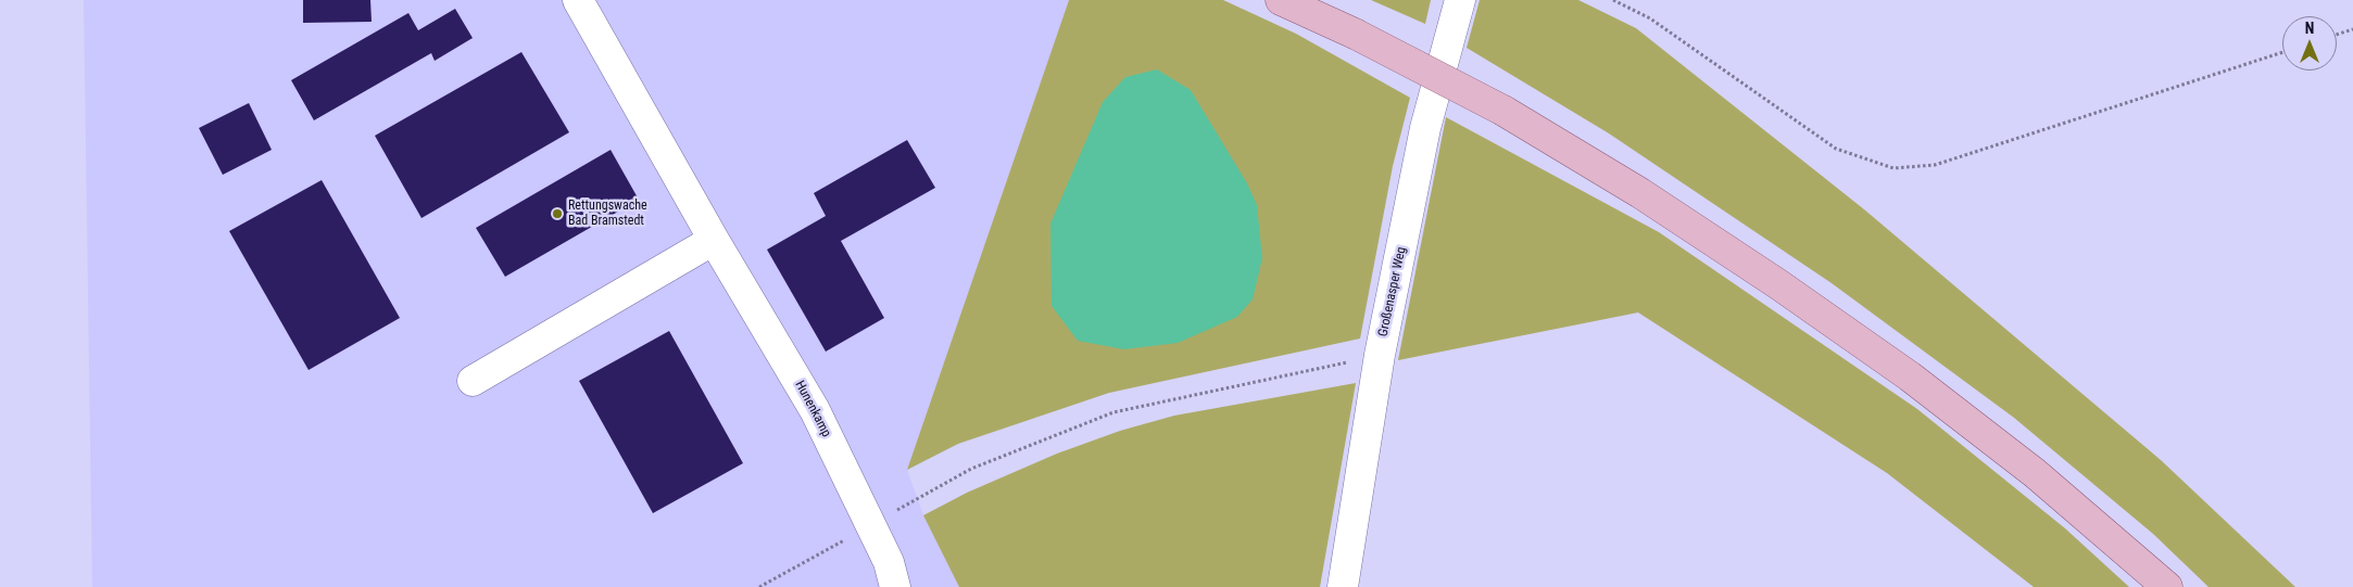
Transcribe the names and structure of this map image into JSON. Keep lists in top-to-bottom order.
{
  "streets": {
    "street": ["Großenasper Weg", "Hunenkamp"]
  },
  "places": ["Rettungswache Bad Bramstedt"],
  "north": "top"
}
